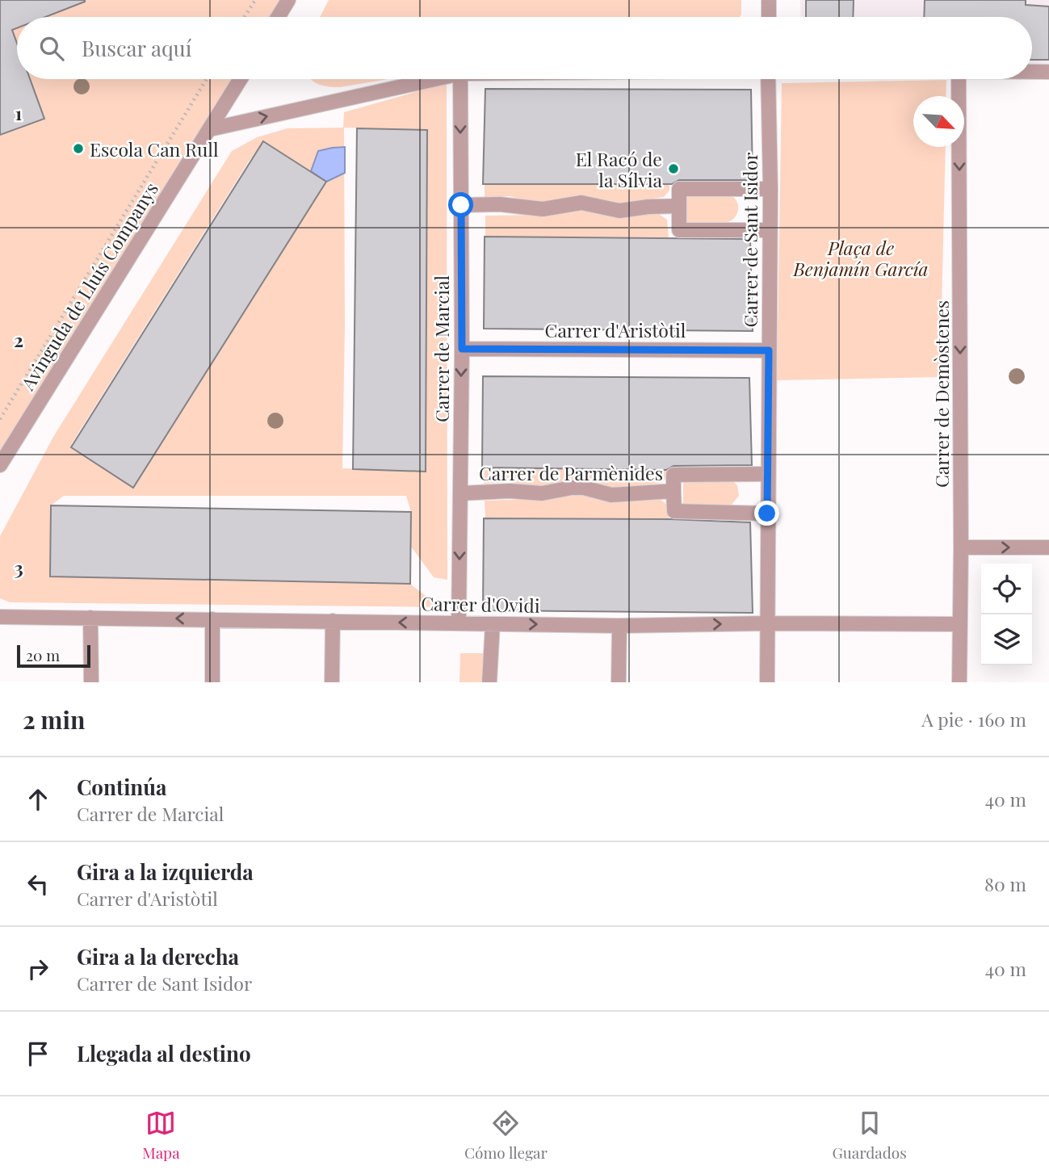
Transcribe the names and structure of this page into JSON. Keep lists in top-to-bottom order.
{
  "streets": {
    "street": [
      "Carrer de Sant Isidor",
      "Avinguda de Lluís Companys",
      "Carrer d'Aristòtil",
      "Carrer de Marcial",
      "Carrer de Demòstenes",
      "Carrer de Parmènides",
      "Carrer d'Ovidi"
    ]
  },
  "crossings": [
    ["Carrer de Sant Isidor", "Carrer d'Aristòtil"],
    ["Carrer de Sant Isidor", "Carrer de Parmènides"],
    ["Carrer de Sant Isidor", "Carrer d'Ovidi"],
    ["Carrer d'Aristòtil", "Carrer de Marcial"],
    ["Carrer de Marcial", "Carrer de Parmènides"],
    ["Carrer de Marcial", "Carrer d'Ovidi"],
    ["Carrer de Demòstenes", "Carrer d'Ovidi"]
  ],
  "one_way": ["Carrer de Marcial", "Carrer de Demòstenes"],
  "parks": ["Plaça de Benjamín García"],
  "places": ["Escola Can Rull", "El Racó de la Sílvia"],
  "scale_bar": "20 m",
  "north": "bottom right",
  "page": {
    "search": "Buscar aquí",
    "scale": "20 m",
    "heading": ["2 min", "A pie · 160 m"],
    "list": [
      ["Continúa", "Carrer de Marcial", "40 m"],
      ["Gira a la izquierda", "Carrer d'Aristòtil", "80 m"],
      ["Gira a la derecha", "Carrer de Sant Isidor", "40 m"],
      "Llegada al destino"
    ],
    "nav": ["Mapa", "Cómo llegar", "Guardados"]
  },
  "grid": {
    "rows": ["1", "2", "3"]
  }
}
